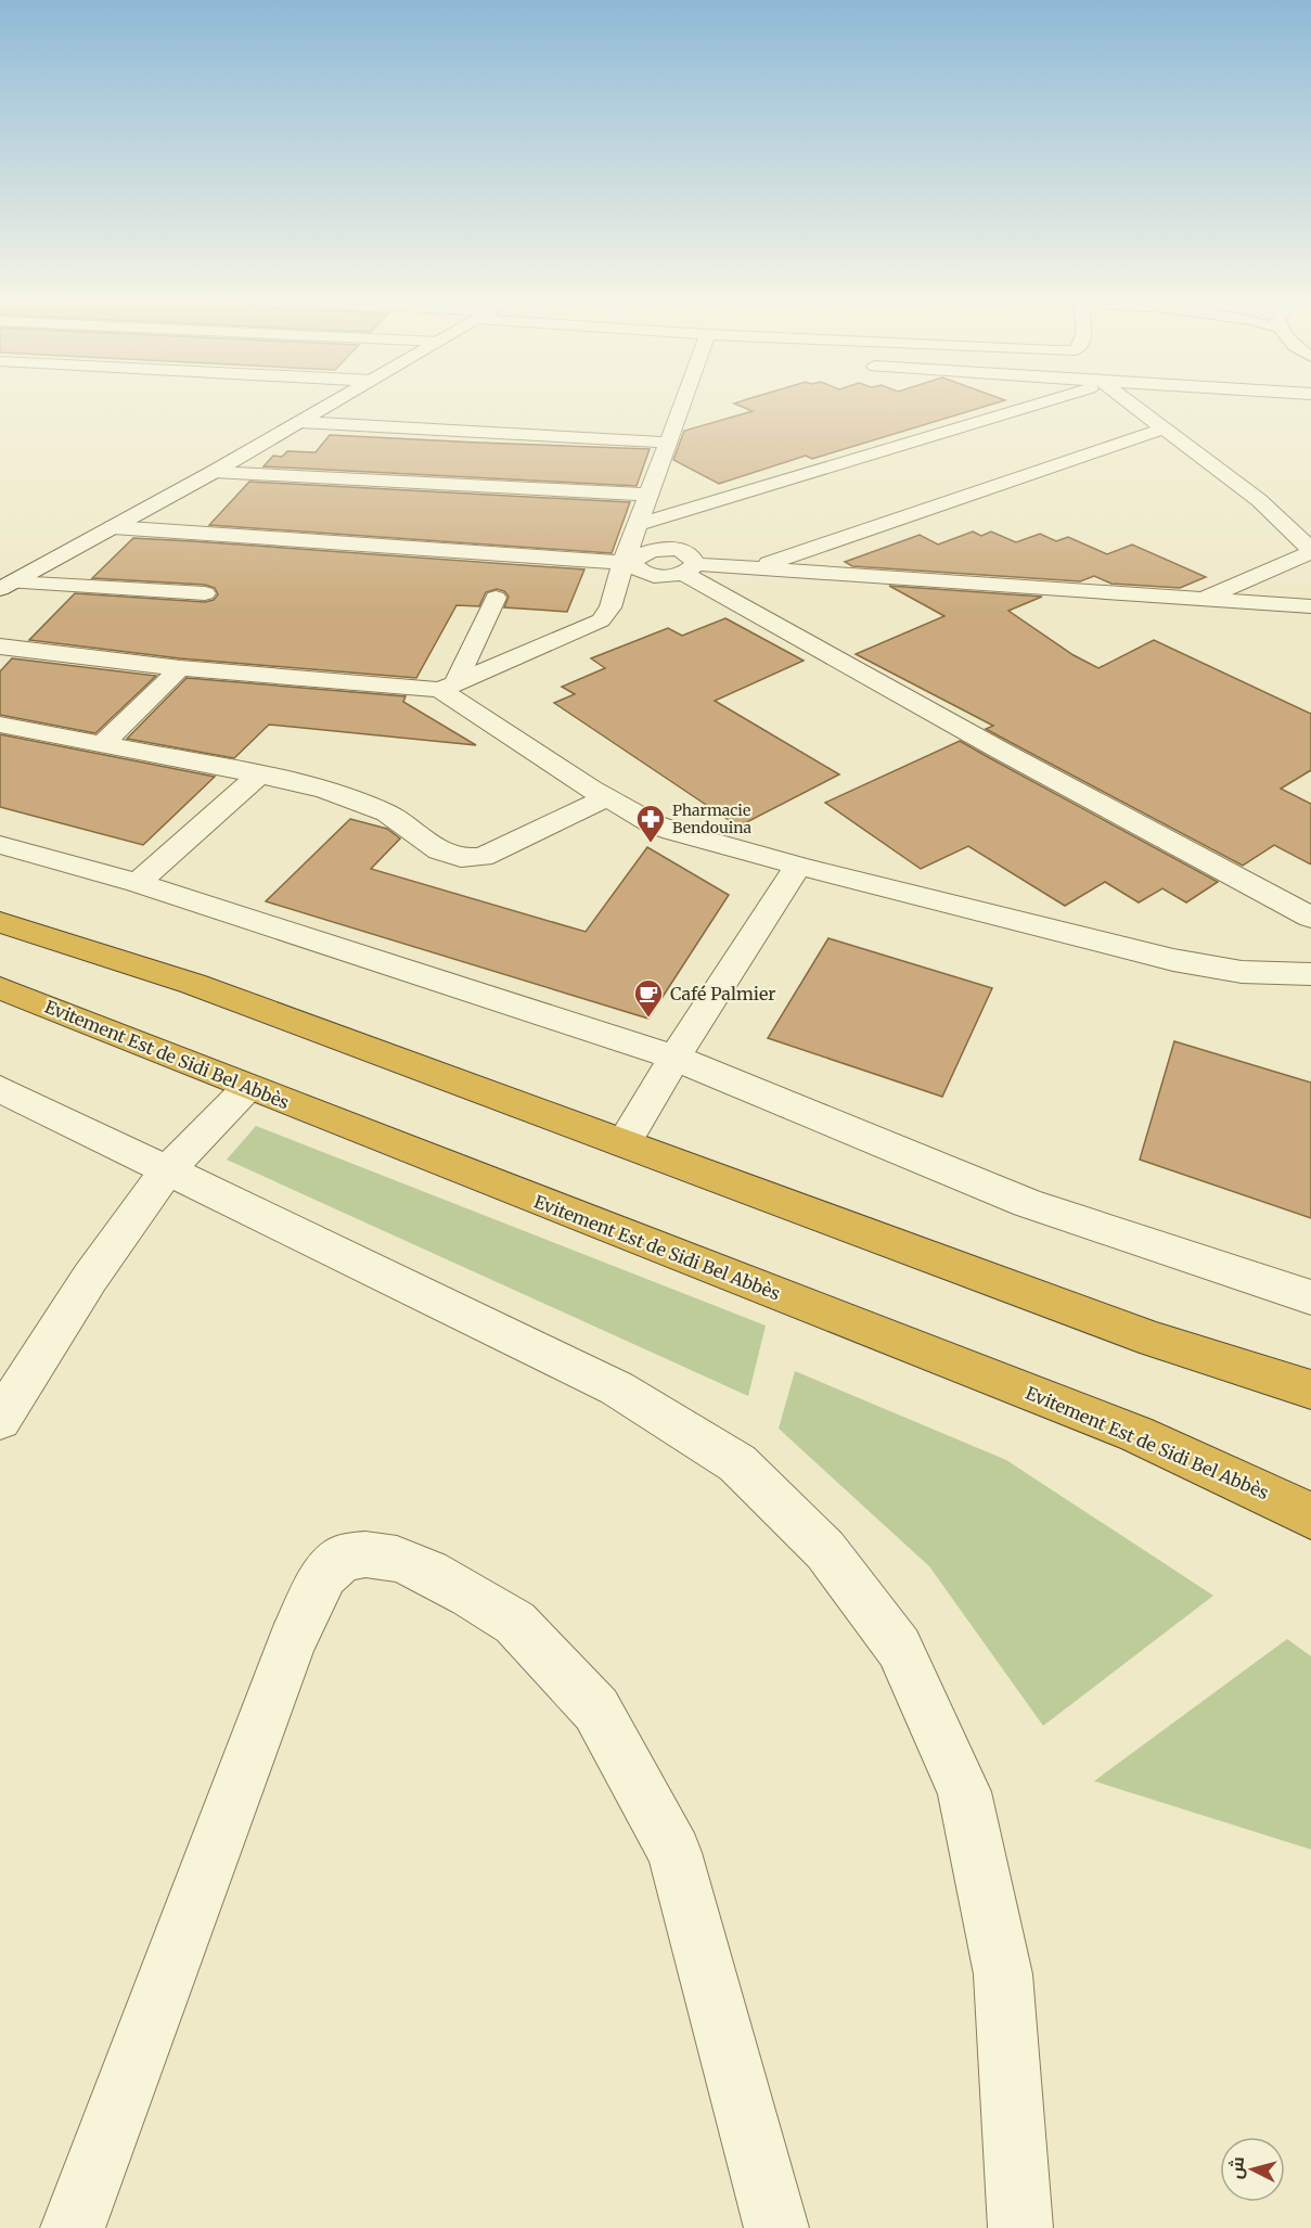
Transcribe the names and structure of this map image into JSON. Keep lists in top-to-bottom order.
{
  "streets": {
    "highway": ["Evitement Est de Sidi Bel Abbès"]
  },
  "places": {
    "pharmacy": ["Pharmacie Bendouina"],
    "cafe": ["Café Palmier"]
  },
  "north": "left"
}
